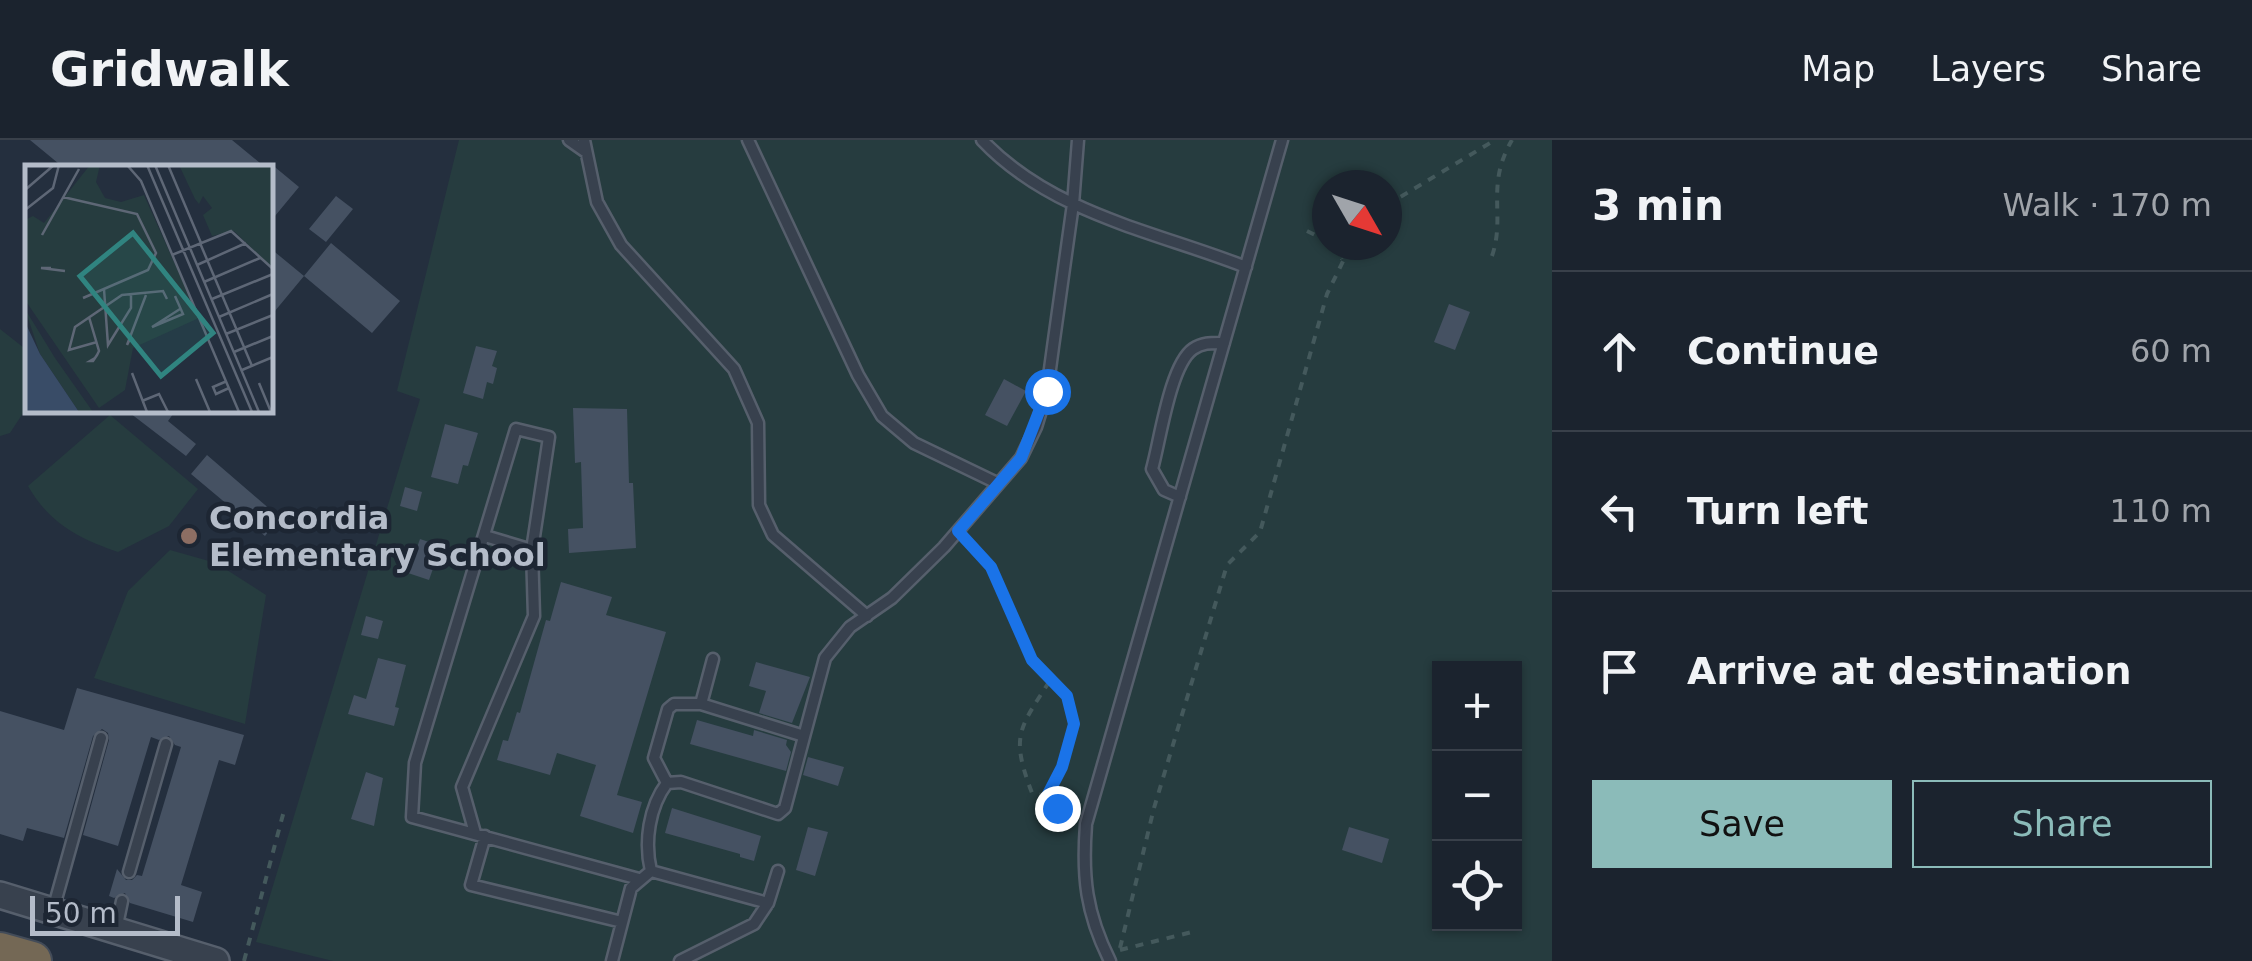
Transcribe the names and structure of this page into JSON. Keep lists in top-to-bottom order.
{
  "places": ["Concordia Elementary School"],
  "scale_bar": "50 m",
  "north": "bottom right",
  "page": {
    "header": "Gridwalk",
    "nav": ["Map", "Layers", "Share"],
    "heading": ["3 min", "Walk · 170 m"],
    "list": [
      ["Continue", "60 m"],
      ["Turn left", "110 m"],
      "Arrive at destination"
    ],
    "map_buttons": ["+", "−"],
    "buttons": ["Save", "Share"],
    "scale": "50 m"
  }
}
